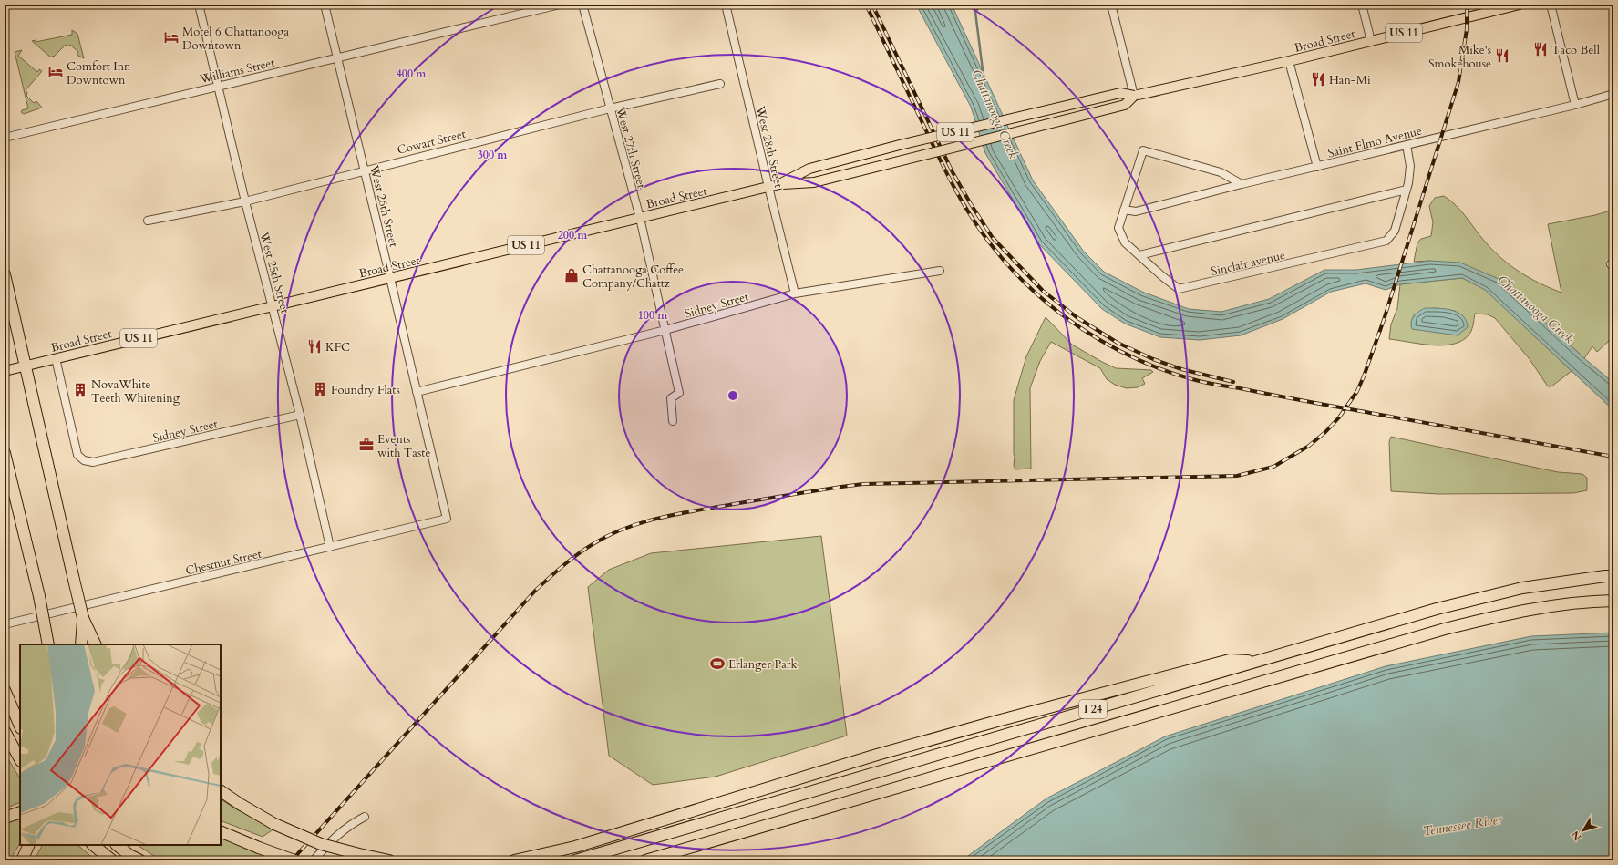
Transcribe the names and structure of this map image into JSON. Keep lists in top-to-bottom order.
{
  "streets": {
    "highway": ["I 24"],
    "main road": ["US 11", "Broad Street"],
    "street": [
      "Williams Street",
      "Cowart Street",
      "Saint Elmo Avenue",
      "West 28th Street",
      "West 27th Street",
      "West 26th Street",
      "Sinclair avenue",
      "West 25th Street",
      "Sidney Street",
      "Chestnut Street"
    ]
  },
  "crossings": [
    ["Broad Street", "West 28th Street"],
    ["Broad Street", "West 27th Street"],
    ["Broad Street", "West 26th Street"],
    ["Broad Street", "West 25th Street"],
    ["Broad Street", "Sidney Street"],
    ["Williams Street", "West 26th Street"],
    ["Williams Street", "West 25th Street"],
    ["Cowart Street", "West 27th Street"],
    ["Cowart Street", "West 26th Street"],
    ["Cowart Street", "West 25th Street"],
    ["Saint Elmo Avenue", "Sinclair avenue"],
    ["West 28th Street", "Sidney Street"],
    ["West 27th Street", "Sidney Street"],
    ["West 26th Street", "Sidney Street"],
    ["West 26th Street", "Chestnut Street"],
    ["West 25th Street", "Sidney Street"],
    ["West 25th Street", "Chestnut Street"]
  ],
  "water": ["Chattanooga Creek", "Tennessee River"],
  "places": {
    "hotel": ["Motel 6 Chattanooga Downtown", "Comfort Inn Downtown"],
    "restaurant": [
      "Taco Bell",
      "Mike's Smokehouse",
      "Han-Mi",
      "KFC"
    ],
    "shop": ["Chattanooga Coffee Company/Chattz"],
    "building": ["Foundry Flats", "NovaWhite Teeth Whitening"],
    "office": ["Events with Taste"],
    "sports": ["Erlanger Park"]
  },
  "north": "bottom left",
  "rings": [
    "400 m",
    "300 m",
    "200 m",
    "100 m"
  ]
}
